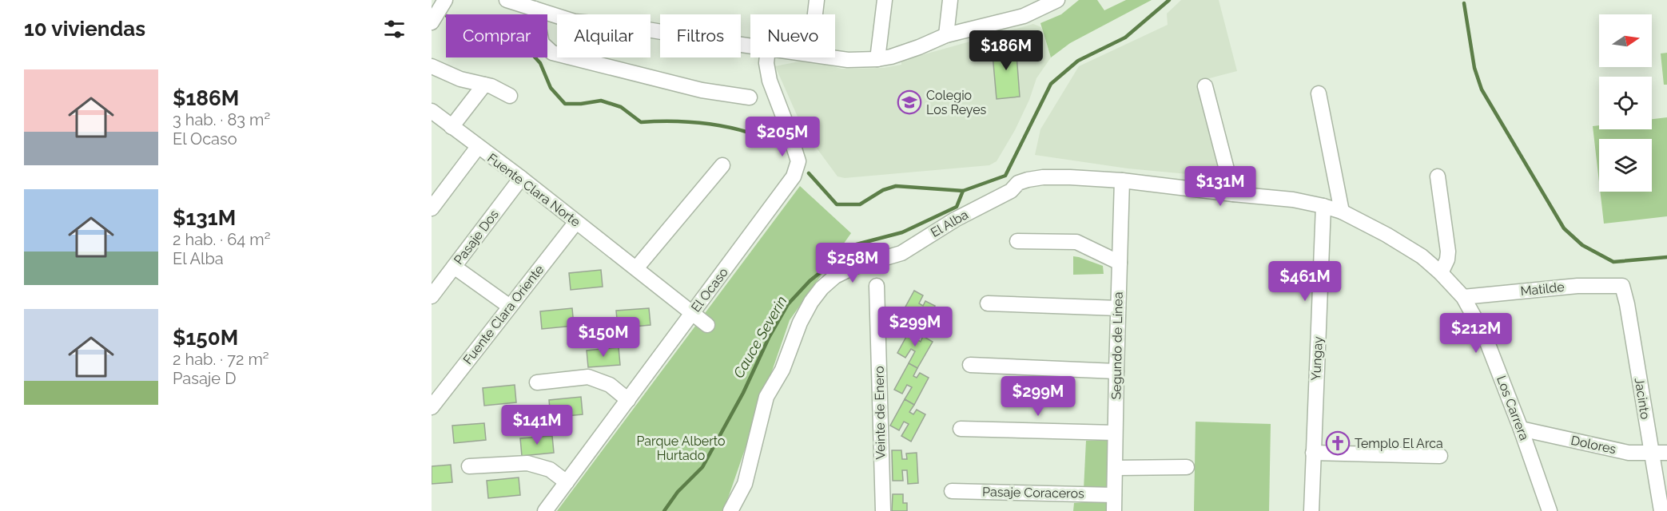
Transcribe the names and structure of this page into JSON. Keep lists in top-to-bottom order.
{
  "streets": {
    "street": [
      "Fuente Clara Norte",
      "El Alba",
      "Pasaje Dos",
      "Matilde",
      "El Ocaso",
      "Fuente Clara Oriente",
      "Segundo de Línea",
      "Yungay",
      "Jacinto",
      "Los Carrera",
      "Veinte de Enero",
      "Dolores",
      "Pasaje Coraceros"
    ]
  },
  "crossings": [
    ["Fuente Clara Norte", "Pasaje Dos"],
    ["Fuente Clara Norte", "El Ocaso"],
    ["Fuente Clara Norte", "Fuente Clara Oriente"],
    ["El Alba", "Segundo de Línea"],
    ["El Alba", "Yungay"],
    ["Matilde", "Jacinto"],
    ["Matilde", "Los Carrera"],
    ["Segundo de Línea", "Pasaje Coraceros"],
    ["Jacinto", "Dolores"],
    ["Los Carrera", "Dolores"]
  ],
  "water": ["Cauce Severin"],
  "parks": ["Parque Alberto Hurtado"],
  "places": {
    "school or university": ["Colegio Los Reyes"],
    "church": ["Templo El Arca"]
  },
  "north": "right",
  "page": {
    "heading": "10 viviendas",
    "chip": [
      "Comprar",
      "Alquilar",
      "Filtros",
      "Nuevo"
    ],
    "price": [
      "$186M",
      "$205M",
      "$131M",
      "$258M",
      "$461M",
      "$299M",
      "$212M",
      "$150M",
      "$299M",
      "$141M"
    ],
    "list": [
      {
        "name": "$186M",
        "note": "3 hab. · 83 m² · El Ocaso"
      },
      {
        "name": "$131M",
        "note": "2 hab. · 64 m² · El Alba"
      },
      {
        "name": "$150M",
        "note": "2 hab. · 72 m² · Pasaje D"
      }
    ]
  }
}
